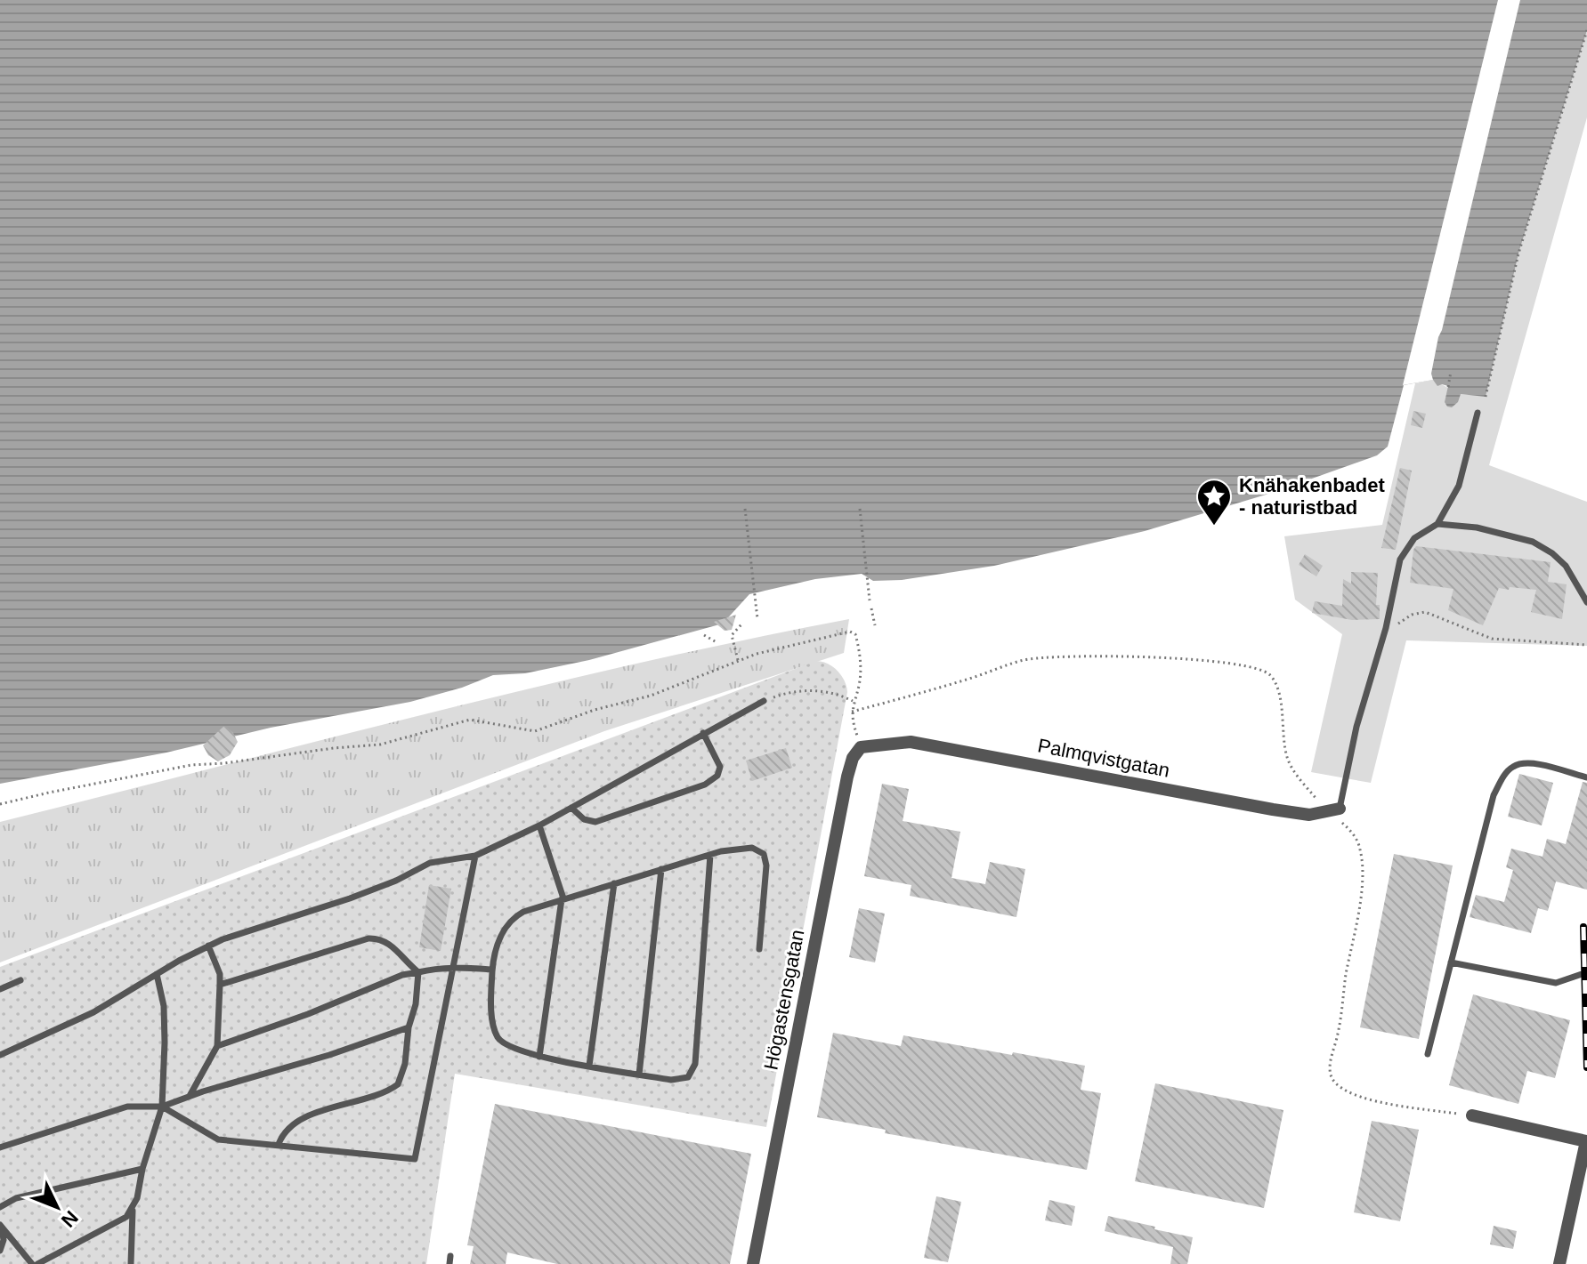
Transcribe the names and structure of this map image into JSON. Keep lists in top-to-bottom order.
{
  "streets": {
    "street": ["Palmqvistgatan", "Högastensgatan"]
  },
  "crossings": [
    ["Palmqvistgatan", "Högastensgatan"]
  ],
  "places": {
    "place": ["Knähakenbadet - naturistbad"]
  },
  "north": "bottom right"
}
